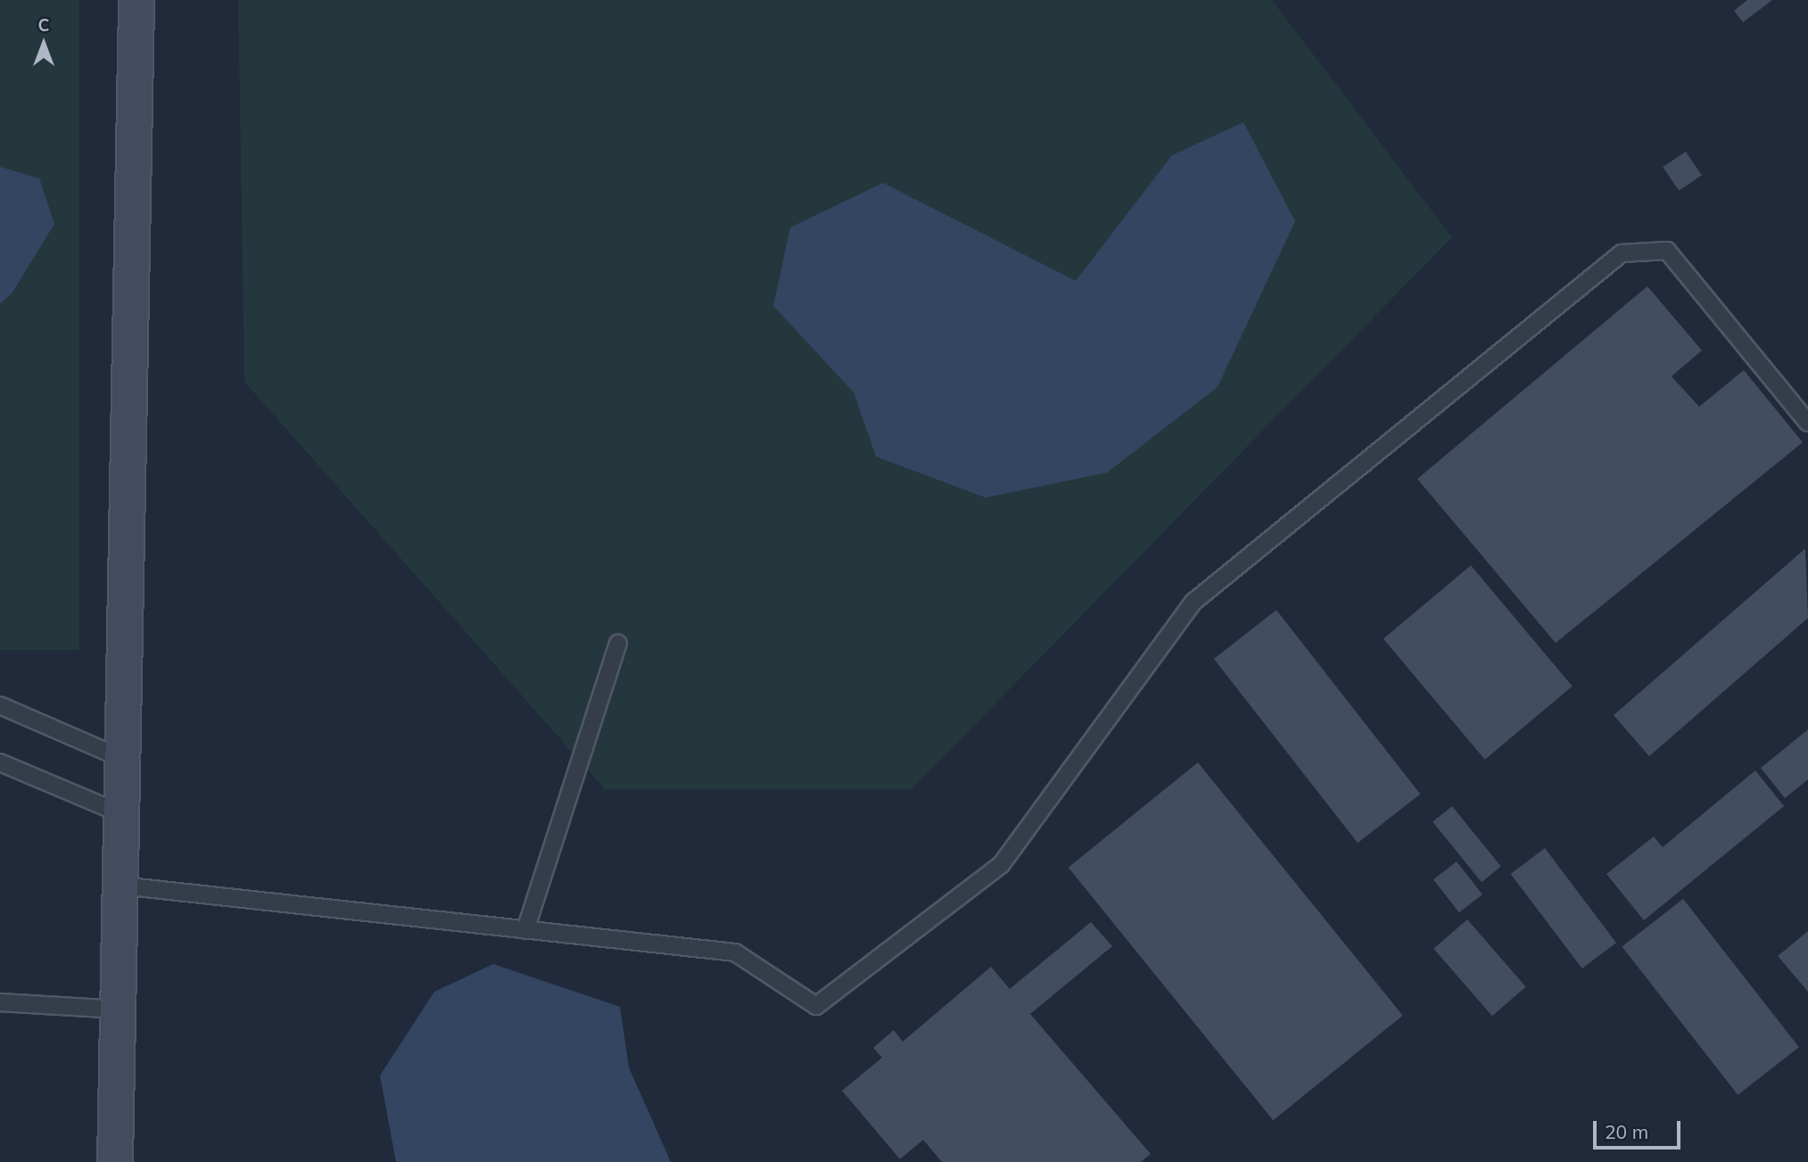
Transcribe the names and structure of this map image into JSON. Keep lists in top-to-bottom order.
{
  "scale_bar": "20 m",
  "north": "top"
}
